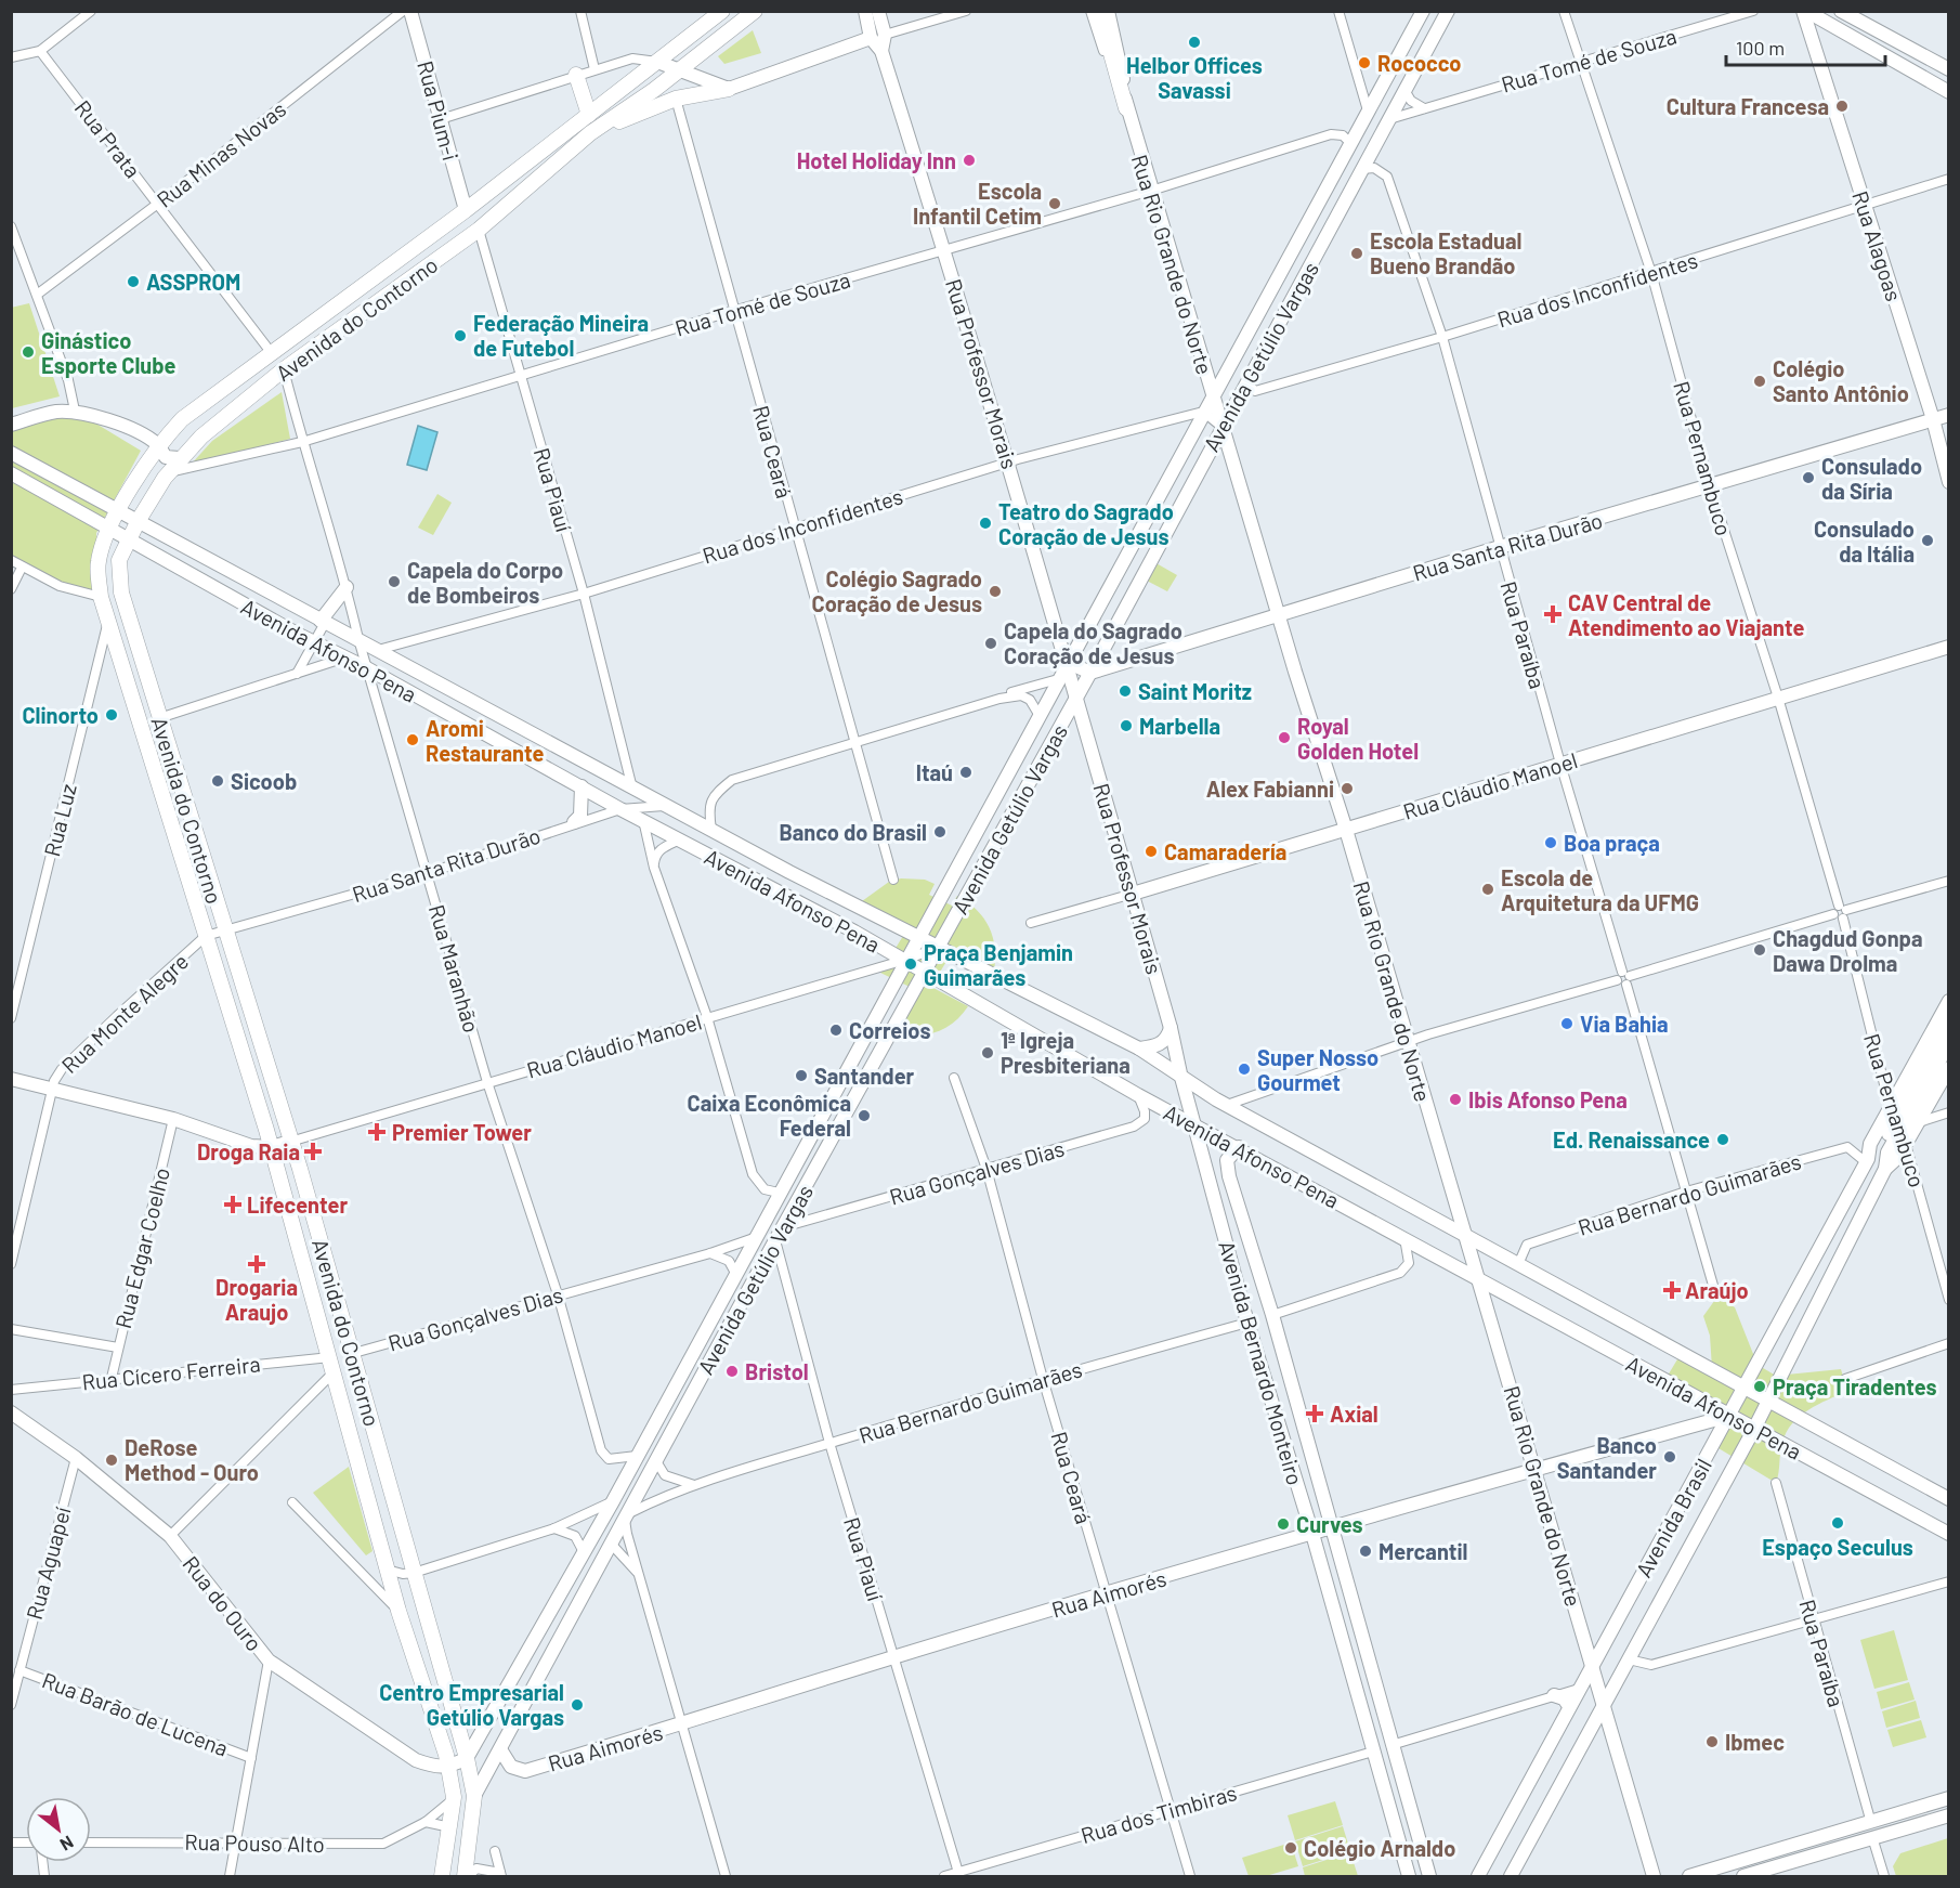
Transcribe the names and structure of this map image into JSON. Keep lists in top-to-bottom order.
{
  "streets": {
    "main road": [
      "Rua Pium-i",
      "Rua Alagoas",
      "Rua Rio Grande do Norte",
      "Avenida do Contorno",
      "Avenida Getúlio Vargas",
      "Rua Professor Morais",
      "Rua Santa Rita Durão",
      "Avenida Afonso Pena",
      "Rua Cláudio Manoel",
      "Avenida Bernardo Monteiro",
      "Avenida Brasil",
      "Rua Aimorés",
      "Rua do Ouro"
    ],
    "street": [
      "Rua Tomé de Souza",
      "Rua Prata",
      "Rua Minas Novas",
      "Rua dos Inconfidentes",
      "Rua Ceará",
      "Rua Pernambuco",
      "Rua Piauí",
      "Rua Paraíba",
      "Rua Luz",
      "Rua Maranhão",
      "Rua Monte Alegre",
      "Rua Gonçalves Dias",
      "Rua Bernardo Guimarães",
      "Rua Edgar Coelho",
      "Rua Cícero Ferreira",
      "Rua Aguapeí",
      "Rua Barão de Lucena",
      "Rua dos Timbiras",
      "Rua Pouso Alto"
    ]
  },
  "crossings": [
    ["Rua Tomé de Souza", "Rua Rio Grande do Norte"],
    ["Rua Tomé de Souza", "Avenida do Contorno"],
    ["Rua Tomé de Souza", "Avenida Getúlio Vargas"],
    ["Rua Tomé de Souza", "Rua Professor Morais"],
    ["Rua Tomé de Souza", "Rua Ceará"],
    ["Rua Tomé de Souza", "Rua Pernambuco"],
    ["Rua Tomé de Souza", "Rua Piauí"],
    ["Rua Tomé de Souza", "Rua Maranhão"],
    ["Rua Pium-i", "Avenida do Contorno"],
    ["Rua Prata", "Rua Minas Novas"],
    ["Rua Prata", "Avenida do Contorno"],
    ["Rua Alagoas", "Rua dos Inconfidentes"],
    ["Rua Alagoas", "Rua Santa Rita Durão"],
    ["Rua Rio Grande do Norte", "Avenida Getúlio Vargas"],
    ["Rua Rio Grande do Norte", "Rua Santa Rita Durão"],
    ["Rua Rio Grande do Norte", "Avenida Afonso Pena"],
    ["Rua Rio Grande do Norte", "Rua Cláudio Manoel"],
    ["Rua Rio Grande do Norte", "Avenida Brasil"],
    ["Rua Rio Grande do Norte", "Rua Aimorés"],
    ["Rua dos Inconfidentes", "Avenida Getúlio Vargas"],
    ["Rua dos Inconfidentes", "Rua Professor Morais"],
    ["Rua dos Inconfidentes", "Rua Ceará"],
    ["Rua dos Inconfidentes", "Rua Pernambuco"],
    ["Rua dos Inconfidentes", "Rua Piauí"],
    ["Rua dos Inconfidentes", "Rua Paraíba"],
    ["Rua dos Inconfidentes", "Avenida Afonso Pena"],
    ["Avenida do Contorno", "Avenida Getúlio Vargas"],
    ["Avenida do Contorno", "Rua Piauí"],
    ["Avenida do Contorno", "Rua Santa Rita Durão"],
    ["Avenida do Contorno", "Avenida Afonso Pena"],
    ["Avenida do Contorno", "Rua Cláudio Manoel"],
    ["Avenida do Contorno", "Rua Luz"],
    ["Avenida do Contorno", "Rua Maranhão"],
    ["Avenida do Contorno", "Rua Monte Alegre"],
    ["Avenida do Contorno", "Rua Gonçalves Dias"],
    ["Avenida do Contorno", "Rua Cícero Ferreira"],
    ["Avenida do Contorno", "Rua do Ouro"],
    ["Avenida do Contorno", "Rua Pouso Alto"],
    ["Avenida Getúlio Vargas", "Rua Professor Morais"],
    ["Avenida Getúlio Vargas", "Rua Piauí"],
    ["Avenida Getúlio Vargas", "Rua Santa Rita Durão"],
    ["Avenida Getúlio Vargas", "Rua Paraíba"],
    ["Avenida Getúlio Vargas", "Avenida Afonso Pena"],
    ["Avenida Getúlio Vargas", "Rua Cláudio Manoel"],
    ["Avenida Getúlio Vargas", "Rua Maranhão"],
    ["Avenida Getúlio Vargas", "Rua Gonçalves Dias"],
    ["Avenida Getúlio Vargas", "Rua Bernardo Guimarães"],
    ["Avenida Getúlio Vargas", "Rua Aimorés"],
    ["Rua Professor Morais", "Avenida Afonso Pena"],
    ["Rua Professor Morais", "Rua Cláudio Manoel"],
    ["Rua Professor Morais", "Avenida Bernardo Monteiro"],
    ["Rua Ceará", "Rua Gonçalves Dias"],
    ["Rua Ceará", "Rua Bernardo Guimarães"],
    ["Rua Ceará", "Rua Aimorés"],
    ["Rua Ceará", "Rua dos Timbiras"],
    ["Rua Pernambuco", "Rua Santa Rita Durão"],
    ["Rua Pernambuco", "Rua Cláudio Manoel"],
    ["Rua Pernambuco", "Avenida Brasil"],
    ["Rua Piauí", "Avenida Afonso Pena"],
    ["Rua Piauí", "Rua Bernardo Guimarães"],
    ["Rua Piauí", "Rua Aimorés"],
    ["Rua Piauí", "Rua dos Timbiras"],
    ["Rua Santa Rita Durão", "Rua Paraíba"],
    ["Rua Santa Rita Durão", "Avenida Afonso Pena"],
    ["Rua Santa Rita Durão", "Rua Maranhão"],
    ["Rua Santa Rita Durão", "Rua Monte Alegre"],
    ["Rua Paraíba", "Rua Cláudio Manoel"],
    ["Rua Paraíba", "Rua Bernardo Guimarães"],
    ["Avenida Afonso Pena", "Rua Cláudio Manoel"],
    ["Avenida Afonso Pena", "Rua Maranhão"],
    ["Avenida Afonso Pena", "Rua Gonçalves Dias"],
    ["Avenida Afonso Pena", "Rua Bernardo Guimarães"],
    ["Avenida Afonso Pena", "Avenida Bernardo Monteiro"],
    ["Avenida Afonso Pena", "Avenida Brasil"],
    ["Avenida Afonso Pena", "Rua Aimorés"],
    ["Rua Cláudio Manoel", "Rua Maranhão"],
    ["Rua Maranhão", "Rua Gonçalves Dias"],
    ["Rua Bernardo Guimarães", "Avenida Bernardo Monteiro"],
    ["Rua Bernardo Guimarães", "Avenida Brasil"],
    ["Rua Edgar Coelho", "Rua Cícero Ferreira"],
    ["Avenida Bernardo Monteiro", "Rua Aimorés"],
    ["Avenida Bernardo Monteiro", "Rua dos Timbiras"],
    ["Avenida Brasil", "Rua Aimorés"],
    ["Rua Aguapeí", "Rua do Ouro"],
    ["Rua Aguapeí", "Rua Barão de Lucena"]
  ],
  "places": {
    "other": [
      "Helbor Offices Savassi",
      "Rococco",
      "Cultura Francesa",
      "Hotel Holiday Inn",
      "Escola Infantil Cetim",
      "Escola Estadual Bueno Brandão",
      "ASSPROM",
      "Federação Mineira de Futebol",
      "Ginástico Esporte Clube",
      "Colégio Santo Antônio",
      "Consulado da Síria",
      "Teatro do Sagrado Coração de Jesus",
      "Consulado da Itália",
      "Capela do Corpo de Bombeiros",
      "Colégio Sagrado Coração de Jesus",
      "Capela do Sagrado Coração de Jesus",
      "Saint Moritz",
      "Clinorto",
      "Marbella",
      "Royal Golden Hotel",
      "Aromi Restaurante",
      "Itaú",
      "Sicoob",
      "Alex Fabianni",
      "Banco do Brasil",
      "Boa praça",
      "Camaradería",
      "Escola de Arquitetura da UFMG",
      "Chagdud Gonpa Dawa Drolma",
      "Praça Benjamin Guimarães",
      "Via Bahia",
      "Correios",
      "1ª Igreja Presbiteriana",
      "Super Nosso Gourmet",
      "Santander",
      "Ibis Afonso Pena",
      "Caixa Econômica Federal",
      "Ed. Renaissance",
      "Bristol",
      "Praça Tiradentes",
      "Banco Santander",
      "DeRose Method - Ouro",
      "Espaço Seculus",
      "Curves",
      "Mercantil",
      "Centro Empresarial Getúlio Vargas",
      "Ibmec",
      "Colégio Arnaldo"
    ],
    "health": [
      "CAV Central de Atendimento ao Viajante",
      "Premier Tower",
      "Droga Raia",
      "Lifecenter",
      "Drogaria Araujo",
      "Araújo",
      "Axial"
    ]
  },
  "scale_bar": "100 m",
  "north": "bottom right"
}
